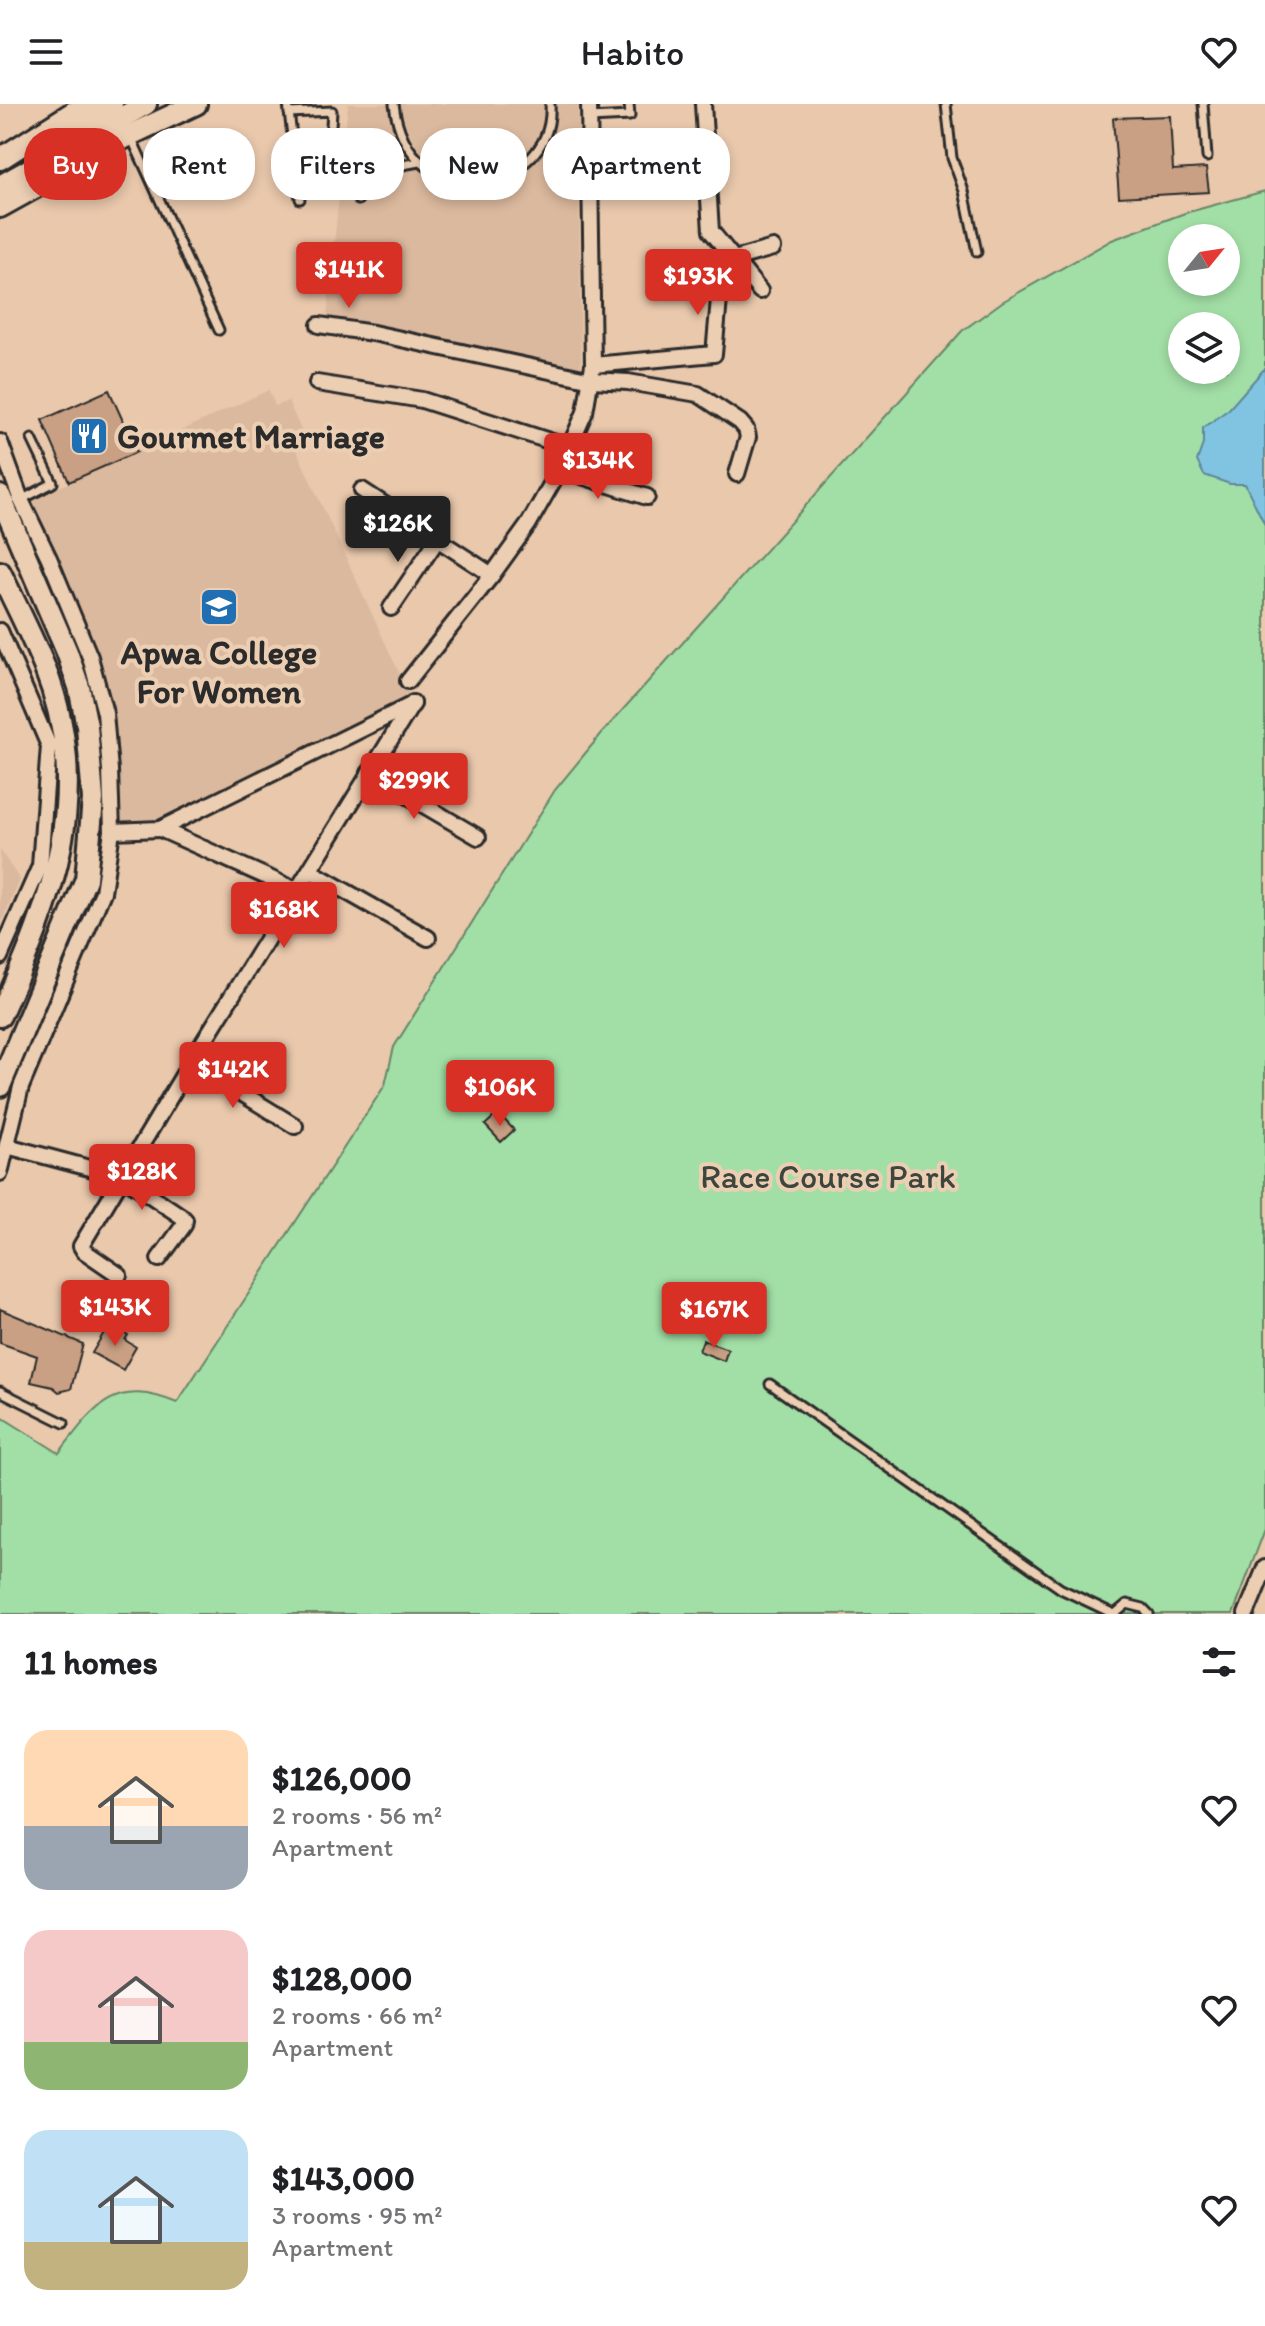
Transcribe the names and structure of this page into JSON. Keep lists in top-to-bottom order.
{
  "parks": ["Race Course Park"],
  "places": {
    "restaurant": ["Gourmet Marriage"],
    "school or university": ["Apwa College For Women"]
  },
  "north": "top right",
  "page": {
    "header": "Habito",
    "chip": [
      "Buy",
      "Rent",
      "Filters",
      "New",
      "Apartment"
    ],
    "price": [
      "$141K",
      "$193K",
      "$134K",
      "$126K",
      "$299K",
      "$168K",
      "$142K",
      "$106K",
      "$128K",
      "$143K",
      "$167K"
    ],
    "heading": "11 homes",
    "list": [
      {
        "name": "$126,000",
        "note": "2 rooms · 56 m² · Apartment"
      },
      {
        "name": "$128,000",
        "note": "2 rooms · 66 m² · Apartment"
      },
      {
        "name": "$143,000",
        "note": "3 rooms · 95 m² · Apartment"
      }
    ]
  }
}
